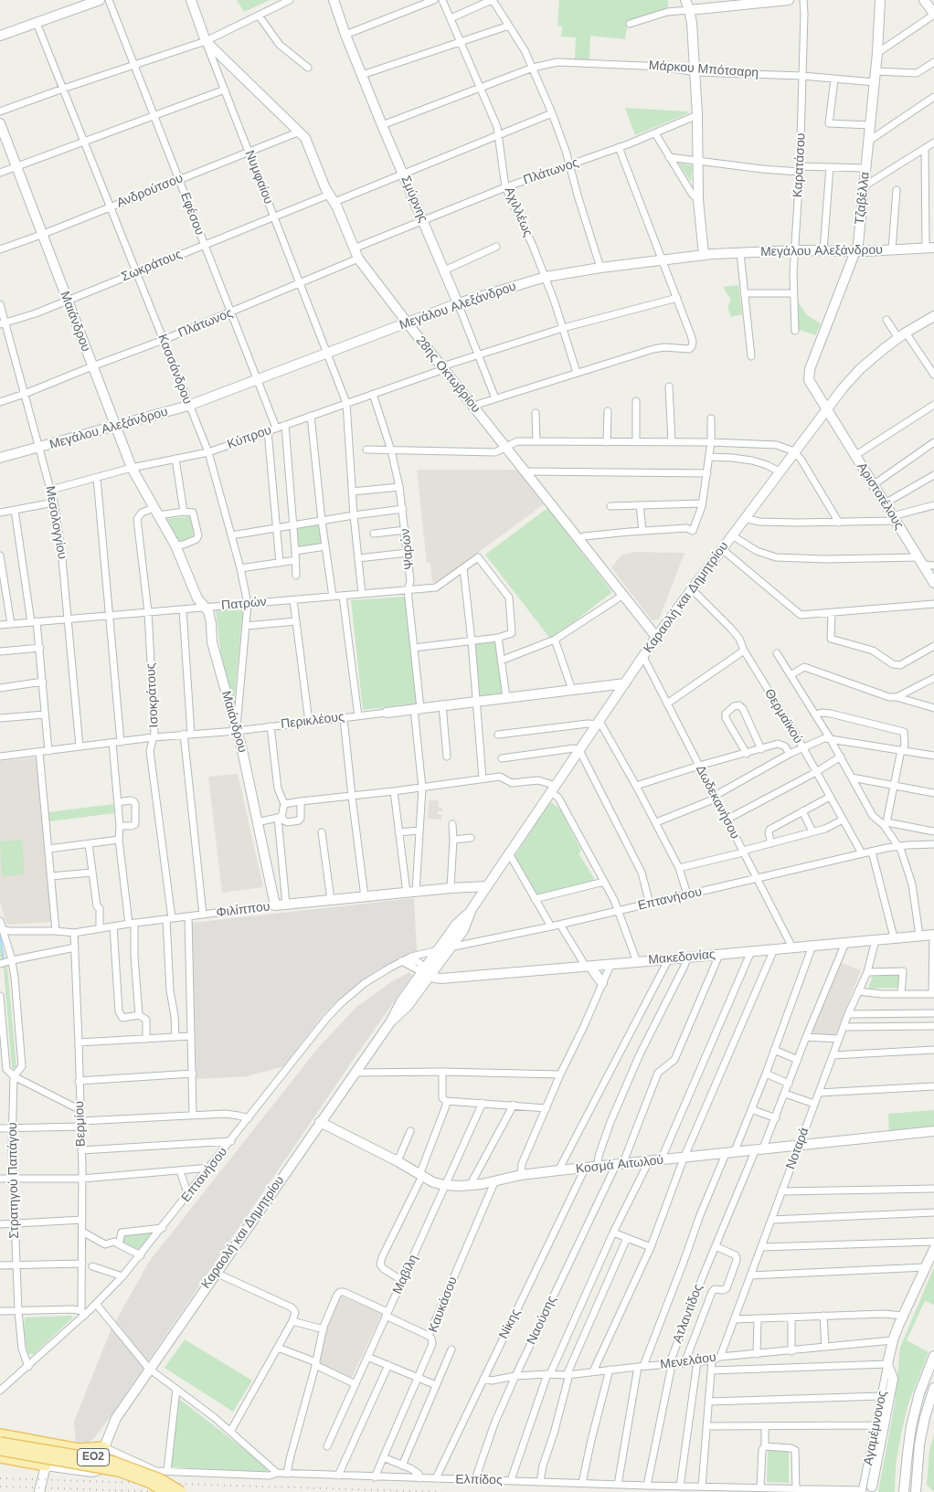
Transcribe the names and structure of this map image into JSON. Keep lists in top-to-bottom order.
{
  "streets": {
    "main road": ["ΕΟ2"],
    "street": [
      "Μάρκου Μπότσαρη",
      "Καρατάσου",
      "Πλάτωνος",
      "Νυμφαίου",
      "Ανδρούτσου",
      "Τζαβέλλα",
      "Σμύρνης",
      "Αχιλλέως",
      "Εφέσου",
      "Μεγάλου Αλεξάνδρου",
      "Σωκράτους",
      "Μαιάνδρου",
      "Κασσάνδρου",
      "28ης Οκτωβρίου",
      "Κύπρου",
      "Αριστοτέλους",
      "Μεσολογγίου",
      "Ψαρών",
      "Καραολή και Δημητρίου",
      "Πατρών",
      "Ισοκράτους",
      "Θερμαϊκού",
      "Περικλέους",
      "Δωδεκανήσου",
      "Επτανήσου",
      "Φιλίππου",
      "Μακεδονίας",
      "Βερμίου",
      "Νοταρά",
      "Κοσμά Αιτωλού",
      "Στρατηγού Παπάγου",
      "Μαβίλη",
      "Καυκάσου",
      "Ατλαντίδος",
      "Ναούσης",
      "Νίκης",
      "Μενελάου",
      "Αγαμέμνονος",
      "Ελπίδος"
    ]
  },
  "crossings": [
    ["Μάρκου Μπότσαρη", "Καρατάσου"],
    ["Μάρκου Μπότσαρη", "Τζαβέλλα"],
    ["Μάρκου Μπότσαρη", "Σμύρνης"],
    ["Μάρκου Μπότσαρη", "Αχιλλέως"],
    ["Καρατάσου", "Μεγάλου Αλεξάνδρου"],
    ["Πλάτωνος", "Νυμφαίου"],
    ["Πλάτωνος", "Σμύρνης"],
    ["Πλάτωνος", "Αχιλλέως"],
    ["Πλάτωνος", "Εφέσου"],
    ["Πλάτωνος", "Μαιάνδρου"],
    ["Πλάτωνος", "Κασσάνδρου"],
    ["Πλάτωνος", "28ης Οκτωβρίου"],
    ["Πλάτωνος", "Μεσολογγίου"],
    ["Νυμφαίου", "Ανδρούτσου"],
    ["Νυμφαίου", "Μεγάλου Αλεξάνδρου"],
    ["Νυμφαίου", "Σωκράτους"],
    ["Νυμφαίου", "28ης Οκτωβρίου"],
    ["Νυμφαίου", "Κύπρου"],
    ["Νυμφαίου", "Πατρών"],
    ["Ανδρούτσου", "Εφέσου"],
    ["Ανδρούτσου", "Μαιάνδρου"],
    ["Ανδρούτσου", "Κασσάνδρου"],
    ["Ανδρούτσου", "28ης Οκτωβρίου"],
    ["Τζαβέλλα", "Μεγάλου Αλεξάνδρου"],
    ["Τζαβέλλα", "Αριστοτέλους"],
    ["Τζαβέλλα", "Καραολή και Δημητρίου"],
    ["Σμύρνης", "Μεγάλου Αλεξάνδρου"],
    ["Σμύρνης", "Σωκράτους"],
    ["Σμύρνης", "Κύπρου"],
    ["Αχιλλέως", "Μεγάλου Αλεξάνδρου"],
    ["Αχιλλέως", "Σωκράτους"],
    ["Αχιλλέως", "Κύπρου"],
    ["Εφέσου", "Μεγάλου Αλεξάνδρου"],
    ["Εφέσου", "Σωκράτους"],
    ["Εφέσου", "Κύπρου"],
    ["Μεγάλου Αλεξάνδρου", "Μαιάνδρου"],
    ["Μεγάλου Αλεξάνδρου", "Κασσάνδρου"],
    ["Μεγάλου Αλεξάνδρου", "28ης Οκτωβρίου"],
    ["Μεγάλου Αλεξάνδρου", "Μεσολογγίου"],
    ["Σωκράτους", "Μαιάνδρου"],
    ["Σωκράτους", "Κασσάνδρου"],
    ["Σωκράτους", "28ης Οκτωβρίου"],
    ["Σωκράτους", "Μεσολογγίου"],
    ["Μαιάνδρου", "Κασσάνδρου"],
    ["Μαιάνδρου", "Κύπρου"],
    ["Μαιάνδρου", "Πατρών"],
    ["Μαιάνδρου", "Ισοκράτους"],
    ["Μαιάνδρου", "Περικλέους"],
    ["Μαιάνδρου", "Φιλίππου"],
    ["Κασσάνδρου", "Κύπρου"],
    ["Κασσάνδρου", "Πατρών"],
    ["Κασσάνδρου", "Περικλέους"],
    ["28ης Οκτωβρίου", "Κύπρου"],
    ["28ης Οκτωβρίου", "Καραολή και Δημητρίου"],
    ["Κύπρου", "Μεσολογγίου"],
    ["Κύπρου", "Ψαρών"],
    ["Αριστοτέλους", "Καραολή και Δημητρίου"],
    ["Μεσολογγίου", "Πατρών"],
    ["Μεσολογγίου", "Περικλέους"],
    ["Ψαρών", "Πατρών"],
    ["Ψαρών", "Περικλέους"],
    ["Ψαρών", "Φιλίππου"],
    ["Καραολή και Δημητρίου", "Θερμαϊκού"],
    ["Καραολή και Δημητρίου", "Περικλέους"],
    ["Καραολή και Δημητρίου", "Δωδεκανήσου"],
    ["Καραολή και Δημητρίου", "Επτανήσου"],
    ["Καραολή και Δημητρίου", "Φιλίππου"],
    ["Καραολή και Δημητρίου", "Μακεδονίας"],
    ["Καραολή και Δημητρίου", "Κοσμά Αιτωλού"],
    ["Πατρών", "Ισοκράτους"],
    ["Ισοκράτους", "Περικλέους"],
    ["Ισοκράτους", "Φιλίππου"],
    ["Θερμαϊκού", "Επτανήσου"],
    ["Δωδεκανήσου", "Επτανήσου"],
    ["Δωδεκανήσου", "Μακεδονίας"],
    ["Επτανήσου", "Βερμίου"],
    ["Επτανήσου", "Στρατηγού Παπάγου"],
    ["Φιλίππου", "Βερμίου"],
    ["Φιλίππου", "Στρατηγού Παπάγου"],
    ["Μακεδονίας", "Νοταρά"],
    ["Μακεδονίας", "Ατλαντίδος"],
    ["Μακεδονίας", "Ναούσης"],
    ["Νοταρά", "Κοσμά Αιτωλού"],
    ["Νοταρά", "Μενελάου"],
    ["Κοσμά Αιτωλού", "Μαβίλη"],
    ["Κοσμά Αιτωλού", "Καυκάσου"],
    ["Κοσμά Αιτωλού", "Ατλαντίδος"],
    ["Κοσμά Αιτωλού", "Ναούσης"],
    ["Κοσμά Αιτωλού", "Νίκης"],
    ["Καυκάσου", "Ελπίδος"],
    ["Ατλαντίδος", "Μενελάου"],
    ["Ατλαντίδος", "Ελπίδος"],
    ["Ναούσης", "Μενελάου"],
    ["Ναούσης", "Ελπίδος"],
    ["Νίκης", "Μενελάου"],
    ["Νίκης", "Ελπίδος"],
    ["Μενελάου", "Αγαμέμνονος"],
    ["Αγαμέμνονος", "Ελπίδος"]
  ]
}
